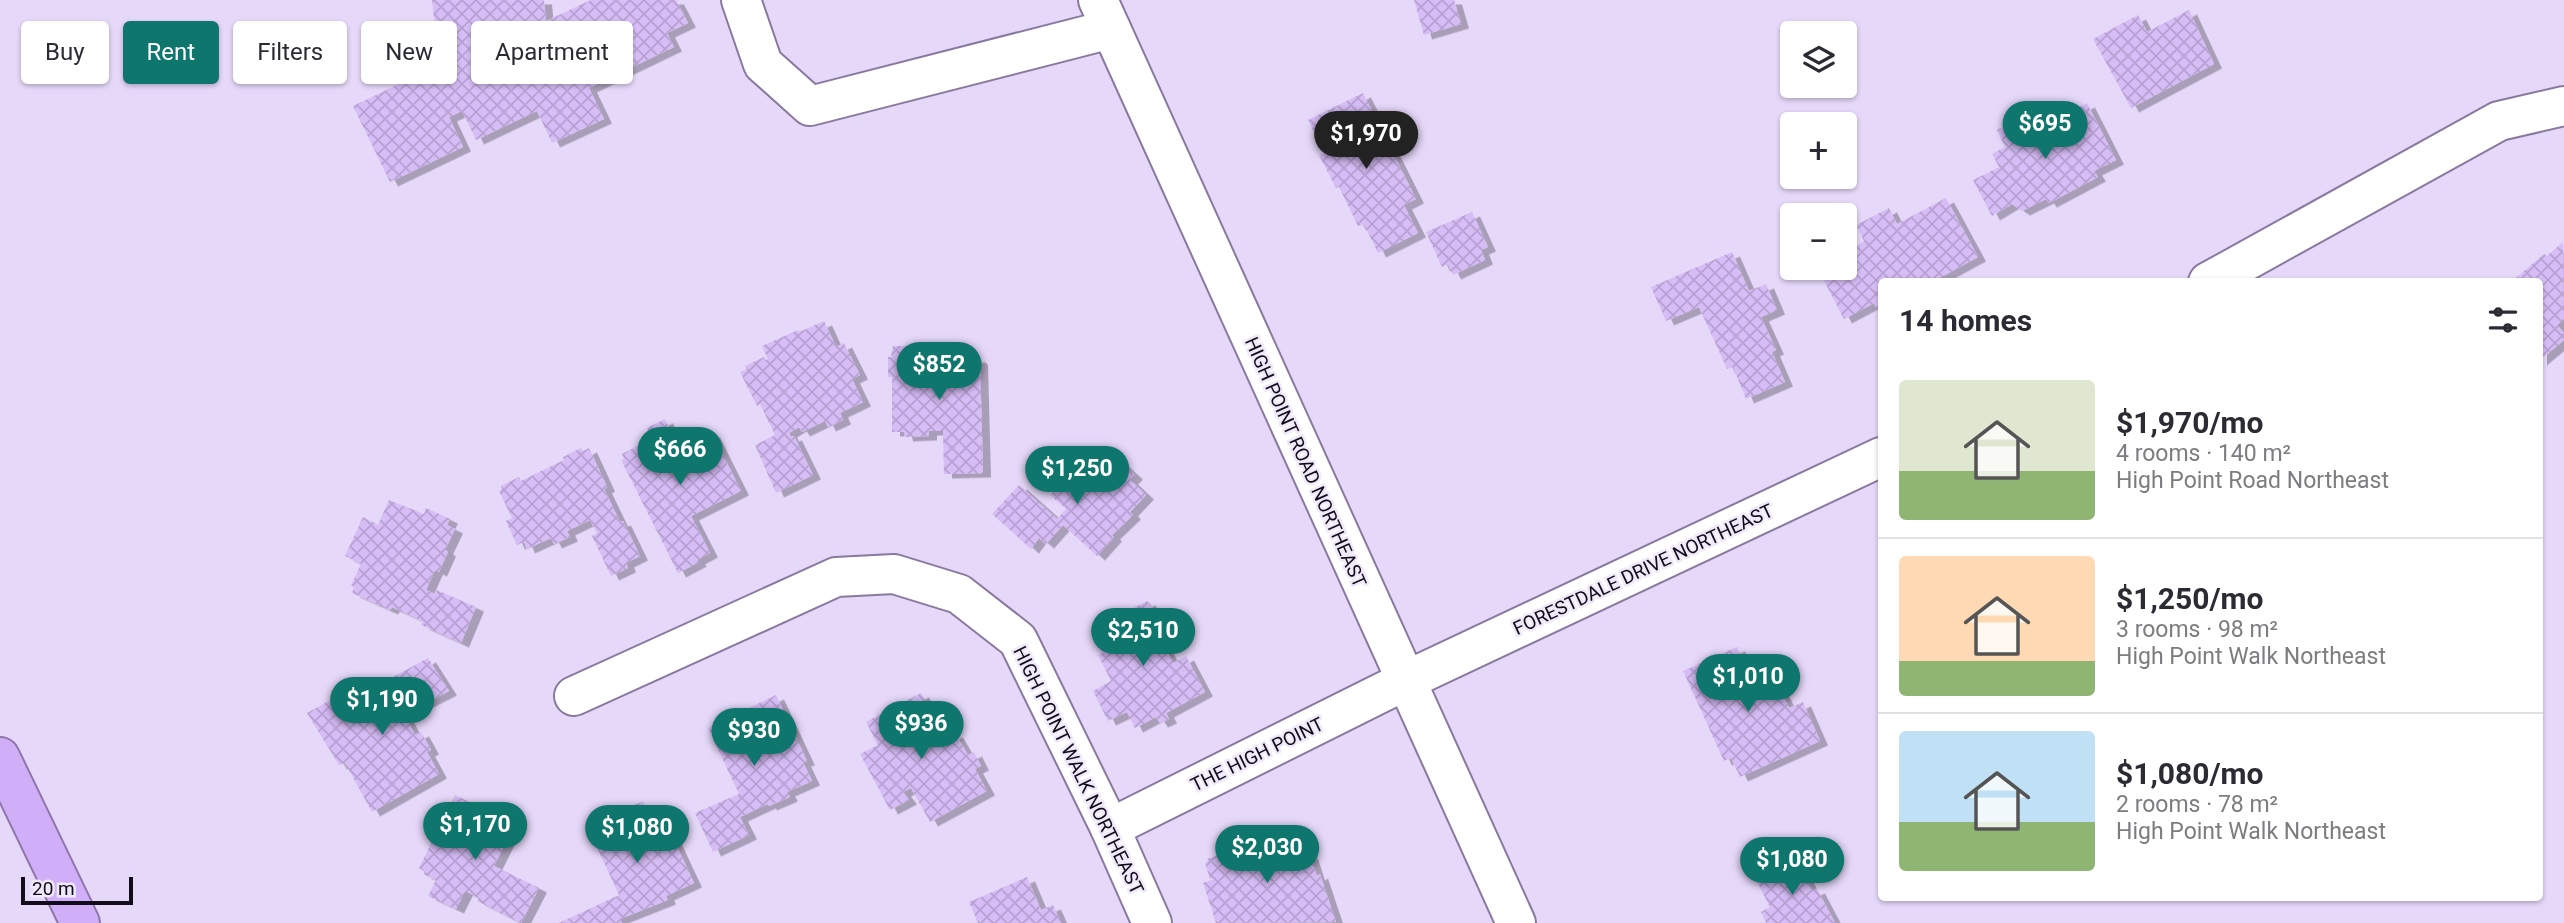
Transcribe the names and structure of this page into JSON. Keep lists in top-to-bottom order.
{
  "streets": {
    "street": [
      "HIGH POINT ROAD NORTHEAST",
      "FORESTDALE DRIVE NORTHEAST",
      "THE HIGH POINT",
      "HIGH POINT WALK NORTHEAST"
    ]
  },
  "crossings": [
    ["HIGH POINT ROAD NORTHEAST", "FORESTDALE DRIVE NORTHEAST"],
    ["HIGH POINT ROAD NORTHEAST", "THE HIGH POINT"],
    ["FORESTDALE DRIVE NORTHEAST", "THE HIGH POINT"],
    ["THE HIGH POINT", "HIGH POINT WALK NORTHEAST"]
  ],
  "scale_bar": "20 m",
  "page": {
    "map_buttons": ["+", "−"],
    "chip": [
      "Buy",
      "Rent",
      "Filters",
      "New",
      "Apartment"
    ],
    "price": [
      "$695",
      "$1,970",
      "$852",
      "$666",
      "$1,250",
      "$2,510",
      "$1,010",
      "$1,190",
      "$936",
      "$930",
      "$1,170",
      "$1,080",
      "$2,030",
      "$1,080"
    ],
    "heading": "14 homes",
    "list": [
      {
        "name": "$1,970/mo",
        "note": "4 rooms · 140 m² · High Point Road Northeast"
      },
      {
        "name": "$1,250/mo",
        "note": "3 rooms · 98 m² · High Point Walk Northeast"
      },
      {
        "name": "$1,080/mo",
        "note": "2 rooms · 78 m² · High Point Walk Northeast"
      }
    ],
    "scale": "20 m"
  }
}
